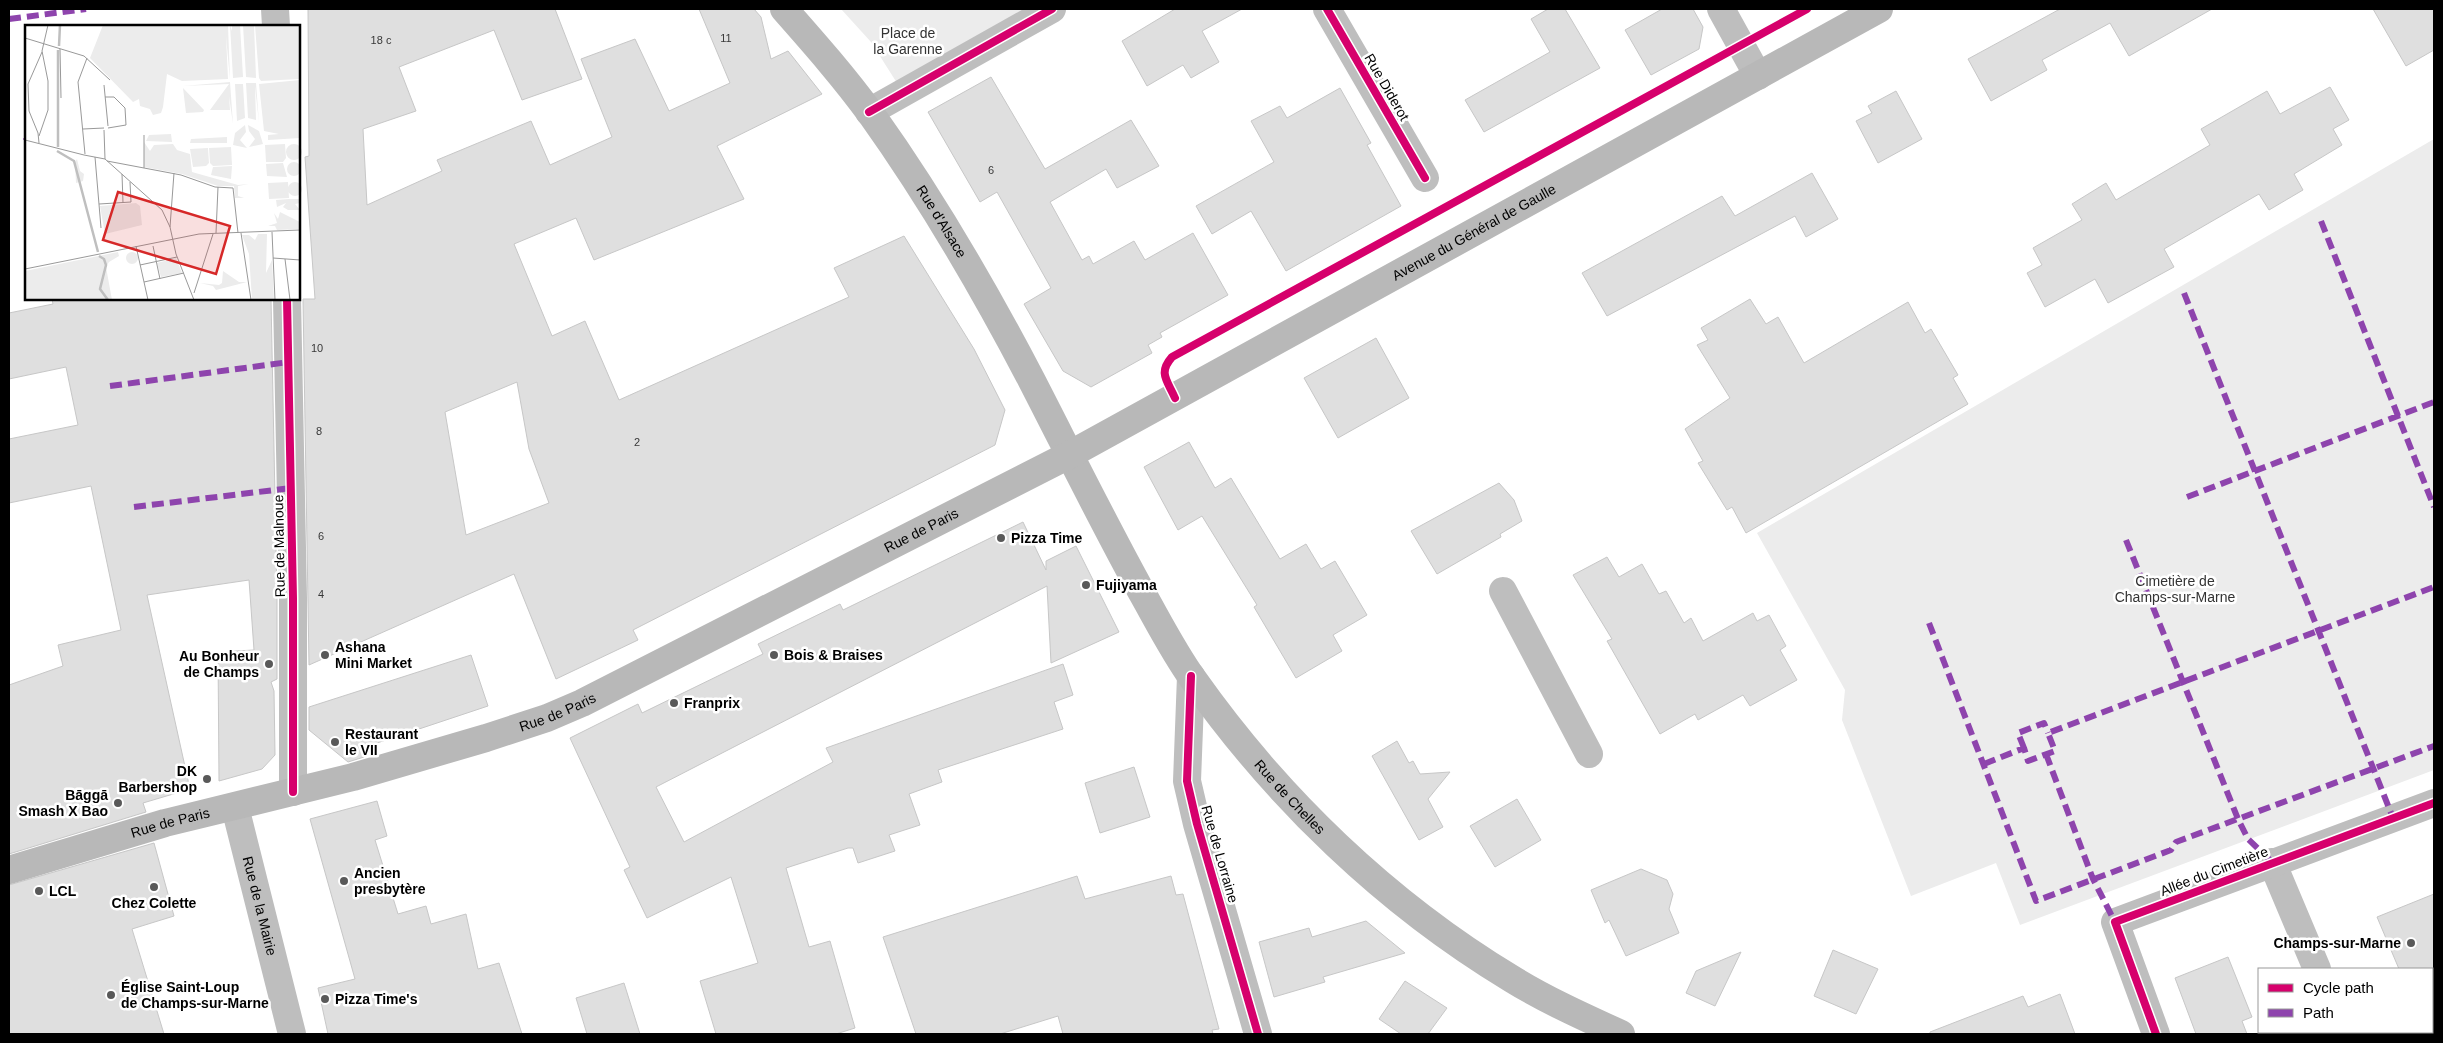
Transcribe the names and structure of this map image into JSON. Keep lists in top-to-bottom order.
{
  "streets": {
    "main road": [
      "Rue d'Alsace",
      "Avenue du Général de Gaulle",
      "Rue de Paris",
      "Rue de Chelles"
    ],
    "street": [
      "Rue Diderot",
      "Rue de Malnoue",
      "Rue de Lorraine",
      "Allée du Cimetière",
      "Rue de la Mairie"
    ]
  },
  "crossings": [
    ["Rue d'Alsace", "Avenue du Général de Gaulle"],
    ["Rue d'Alsace", "Rue de Paris"],
    ["Rue d'Alsace", "Rue de Chelles"],
    ["Avenue du Général de Gaulle", "Rue de Paris"],
    ["Avenue du Général de Gaulle", "Rue de Chelles"],
    ["Rue de Paris", "Rue de Malnoue"],
    ["Rue de Paris", "Rue de Chelles"],
    ["Rue de Paris", "Rue de la Mairie"],
    ["Rue de Chelles", "Rue de Lorraine"]
  ],
  "parks": ["Place de la Garenne", "Cimetière de Champs-sur-Marne"],
  "places": [
    "Pizza Time",
    "Fujiyama",
    "Ashana Mini Market",
    "Bois & Braises",
    "Au Bonheur de Champs",
    "Franprix",
    "Restaurant le VII",
    "DK Barbershop",
    "Bāggā Smash X Bao",
    "Ancien presbytère",
    "Chez Colette",
    "LCL",
    "Champs-sur-Marne",
    "Église Saint-Loup de Champs-sur-Marne",
    "Pizza Time's"
  ],
  "house_numbers": [
    "11",
    "18 c",
    "6",
    "10",
    "8",
    "2",
    "6",
    "4"
  ],
  "legend": ["Cycle path", "Path"]
}
